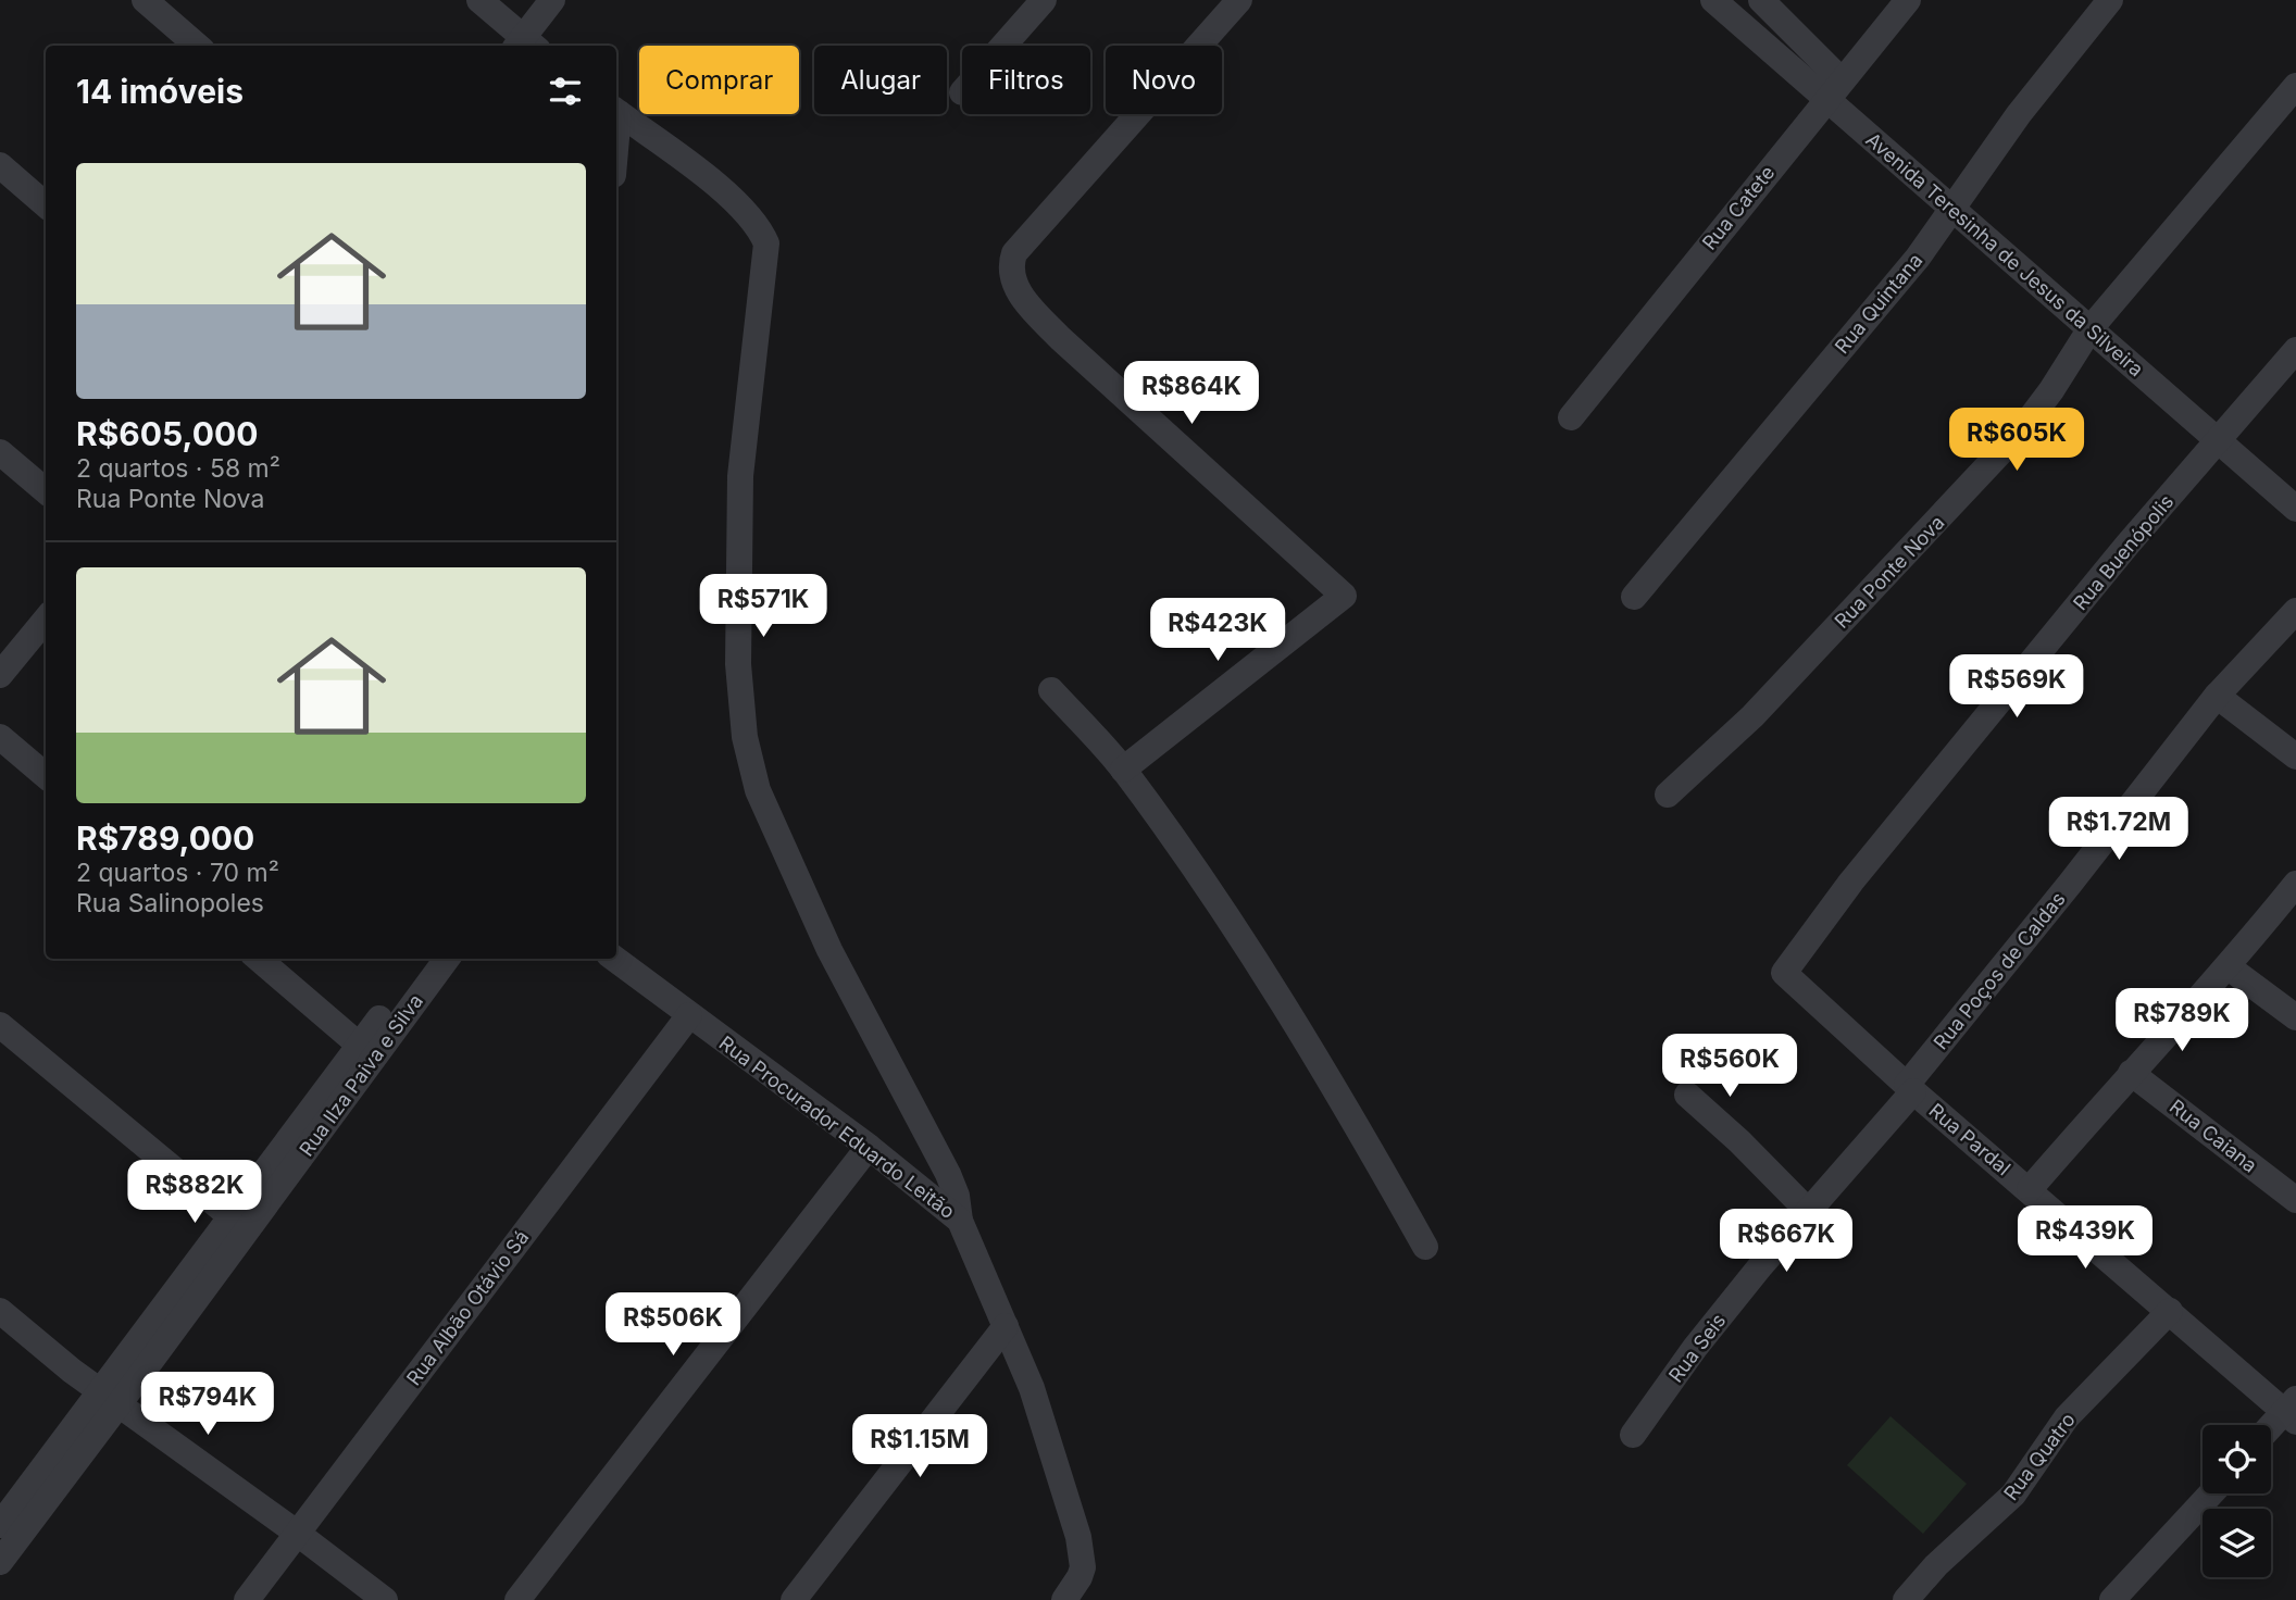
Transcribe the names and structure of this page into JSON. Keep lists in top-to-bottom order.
{
  "streets": {
    "street": [
      "Rua Catete",
      "Avenida Teresinha de Jesus da Silveira",
      "Rua Quintana",
      "Rua Buenópolis",
      "Rua Ponte Nova",
      "Rua Poços de Caldas",
      "Rua Ilza Paiva e Silva",
      "Rua Procurador Eduardo Leitão",
      "Rua Caiana",
      "Rua Pardal",
      "Rua Albão Otávio Sá",
      "Rua Seis",
      "Rua Quatro"
    ]
  },
  "crossings": [
    ["Rua Catete", "Avenida Teresinha de Jesus da Silveira"],
    ["Avenida Teresinha de Jesus da Silveira", "Rua Quintana"],
    ["Avenida Teresinha de Jesus da Silveira", "Rua Buenópolis"],
    ["Avenida Teresinha de Jesus da Silveira", "Rua Ponte Nova"],
    ["Rua Buenópolis", "Rua Pardal"],
    ["Rua Poços de Caldas", "Rua Pardal"],
    ["Rua Poços de Caldas", "Rua Seis"],
    ["Rua Procurador Eduardo Leitão", "Rua Albão Otávio Sá"],
    ["Rua Pardal", "Rua Seis"],
    ["Rua Pardal", "Rua Quatro"]
  ],
  "page": {
    "chip": [
      "Comprar",
      "Alugar",
      "Filtros",
      "Novo"
    ],
    "heading": "14 imóveis",
    "list": [
      {
        "name": "R$605,000",
        "note": "2 quartos · 58 m² · Rua Ponte Nova"
      },
      {
        "name": "R$789,000",
        "note": "2 quartos · 70 m² · Rua Salinopoles"
      }
    ],
    "price": [
      "R$864K",
      "R$605K",
      "R$571K",
      "R$423K",
      "R$569K",
      "R$1.72M",
      "R$789K",
      "R$560K",
      "R$882K",
      "R$439K",
      "R$667K",
      "R$506K",
      "R$794K",
      "R$1.15M"
    ]
  }
}
